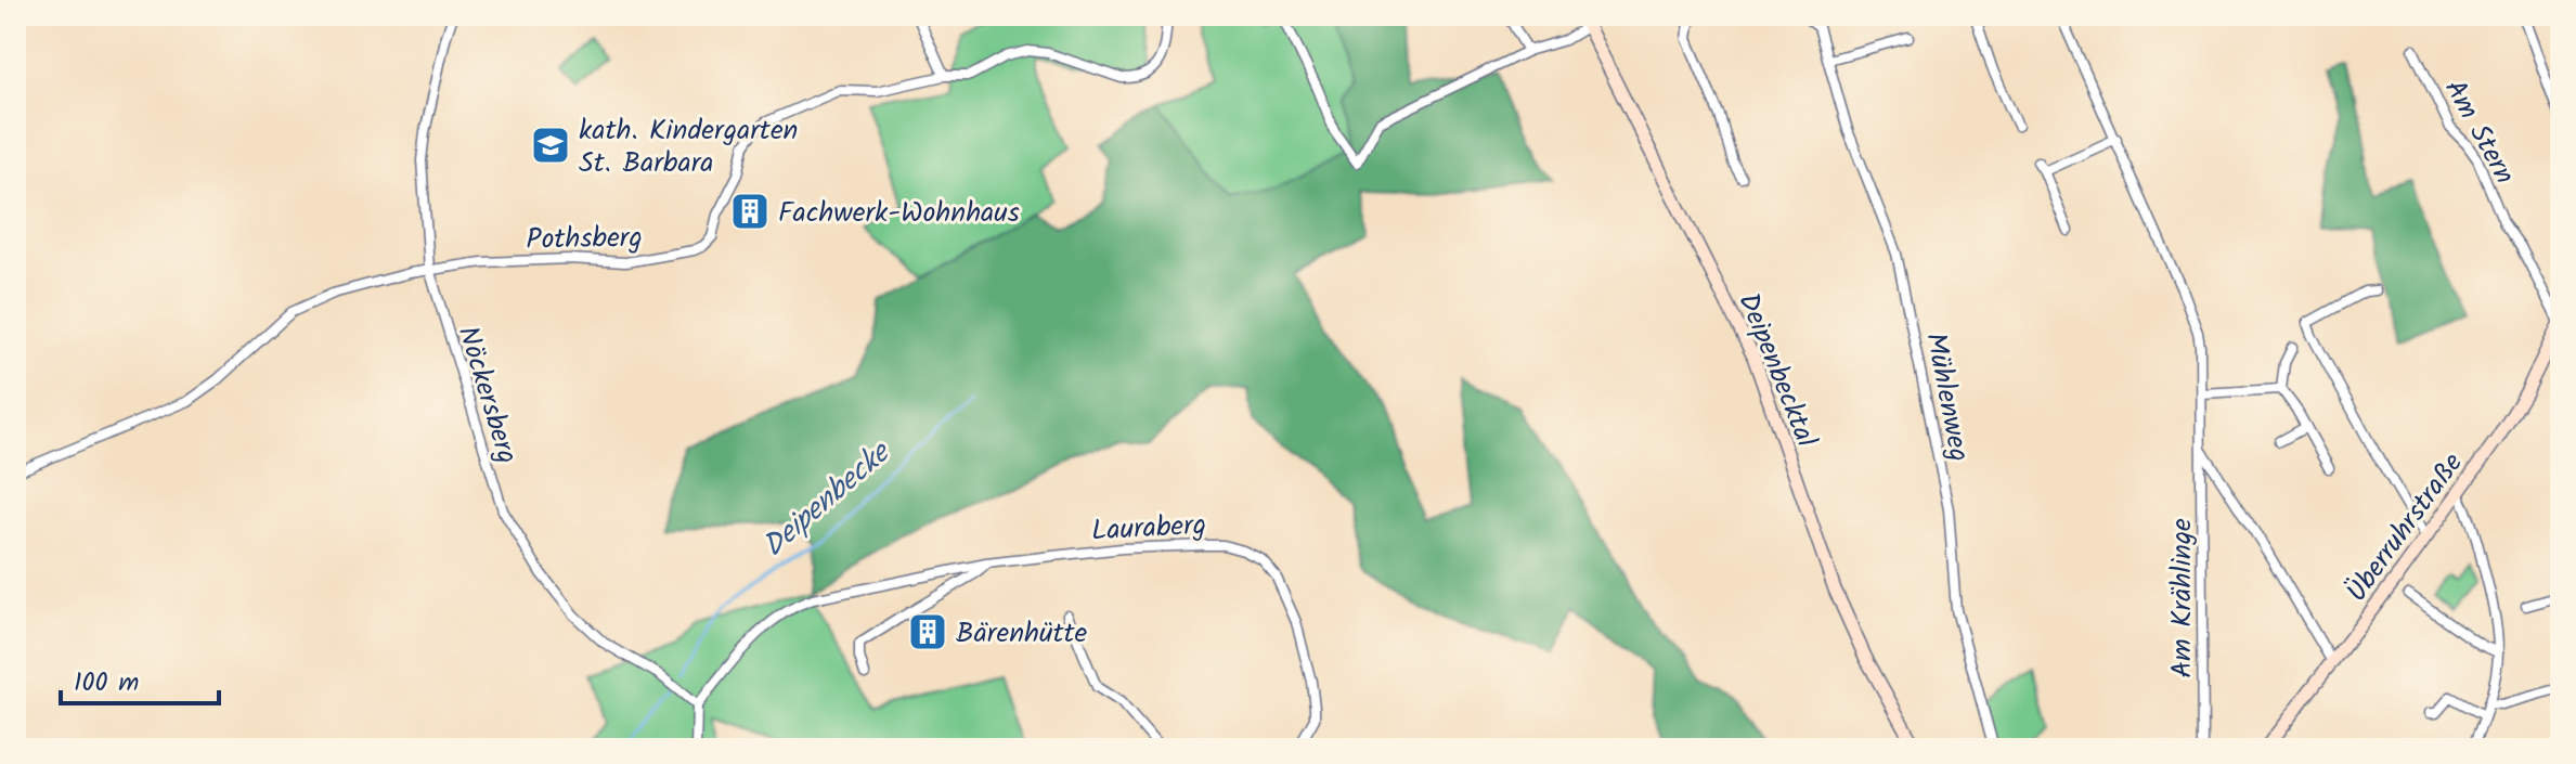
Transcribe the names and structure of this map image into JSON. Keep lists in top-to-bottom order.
{
  "streets": {
    "main road": ["Deipenbecktal", "Überruhrstraße"],
    "street": [
      "Am Stern",
      "Pothsberg",
      "Nöckersberg",
      "Mühlenweg",
      "Lauraberg",
      "Am Krählinge"
    ]
  },
  "crossings": [
    ["Am Stern", "Überruhrstraße"],
    ["Pothsberg", "Nöckersberg"],
    ["Nöckersberg", "Lauraberg"]
  ],
  "water": ["Deipenbecke"],
  "places": {
    "school or university": ["kath. Kindergarten St. Barbara"],
    "building": ["Fachwerk-Wohnhaus", "Bärenhütte"]
  },
  "scale_bar": "100 m"
}
